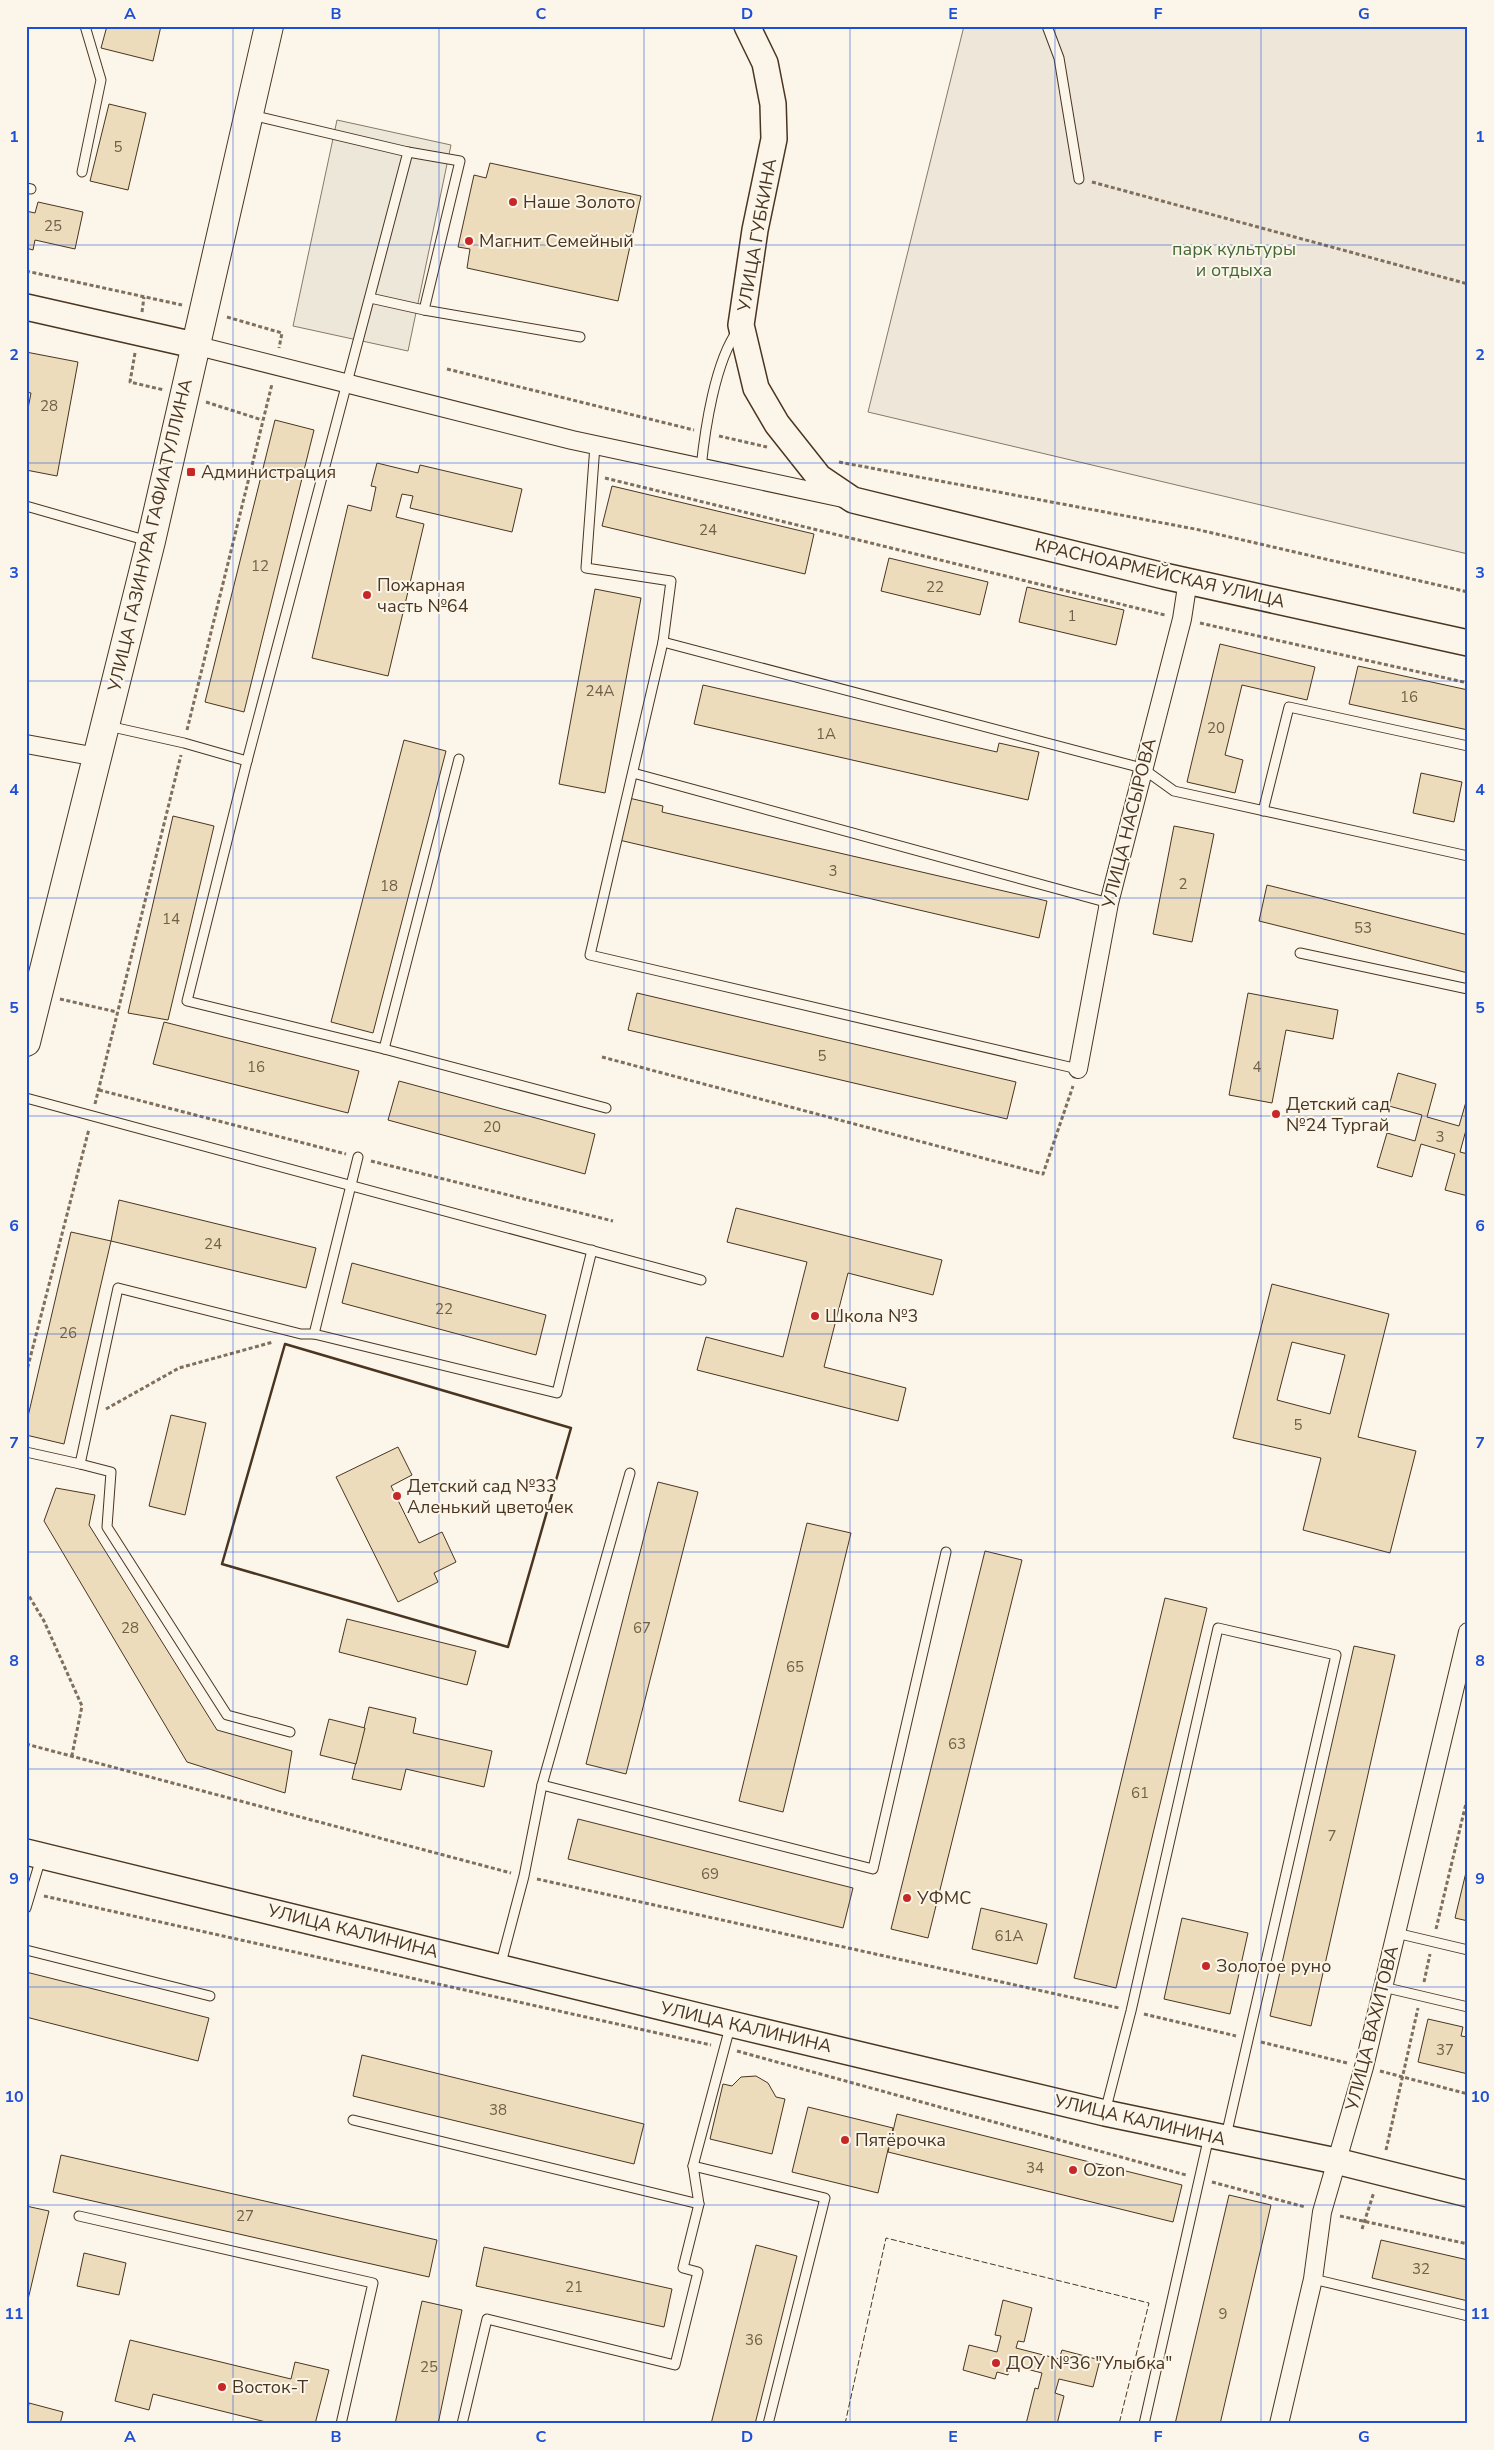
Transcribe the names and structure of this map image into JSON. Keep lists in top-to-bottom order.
{
  "streets": {
    "main road": ["УЛИЦА ГАЗИНУРА ГАФИАТУЛЛИНА"],
    "street": [
      "УЛИЦА ГУБКИНА",
      "КРАСНОАРМЕЙСКАЯ УЛИЦА",
      "УЛИЦА НАСЫРОВА",
      "УЛИЦА КАЛИНИНА",
      "УЛИЦА ВАХИТОВА"
    ]
  },
  "crossings": [
    ["УЛИЦА ГУБКИНА", "КРАСНОАРМЕЙСКАЯ УЛИЦА"],
    ["КРАСНОАРМЕЙСКАЯ УЛИЦА", "УЛИЦА НАСЫРОВА"],
    ["УЛИЦА КАЛИНИНА", "УЛИЦА ВАХИТОВА"]
  ],
  "parks": ["парк культуры и отдыха"],
  "places": {
    "other": [
      "Наше Золото",
      "Магнит Семейный",
      "Пожарная часть №64",
      "Детский сад №24 Тургай",
      "Школа №3",
      "Детский сад №33 Аленький цветочек",
      "УФМС",
      "Золотое руно",
      "Пятёрочка",
      "Ozon",
      "ДОУ №36 \"Улыбка\"",
      "Восток-Т"
    ],
    "transit": ["Администрация"]
  },
  "house_numbers": [
    "5",
    "25",
    "28",
    "24",
    "12",
    "22",
    "1",
    "24А",
    "16",
    "20",
    "1А",
    "3",
    "2",
    "18",
    "14",
    "53",
    "5",
    "16",
    "4",
    "20",
    "3",
    "24",
    "22",
    "26",
    "5",
    "28",
    "67",
    "65",
    "63",
    "61",
    "7",
    "69",
    "61А",
    "37",
    "38",
    "34",
    "27",
    "32",
    "21",
    "9",
    "36",
    "25"
  ],
  "grid": {
    "columns": [
      "A",
      "B",
      "C",
      "D",
      "E",
      "F",
      "G"
    ],
    "rows": [
      "1",
      "2",
      "3",
      "4",
      "5",
      "6",
      "7",
      "8",
      "9",
      "10",
      "11"
    ]
  }
}
